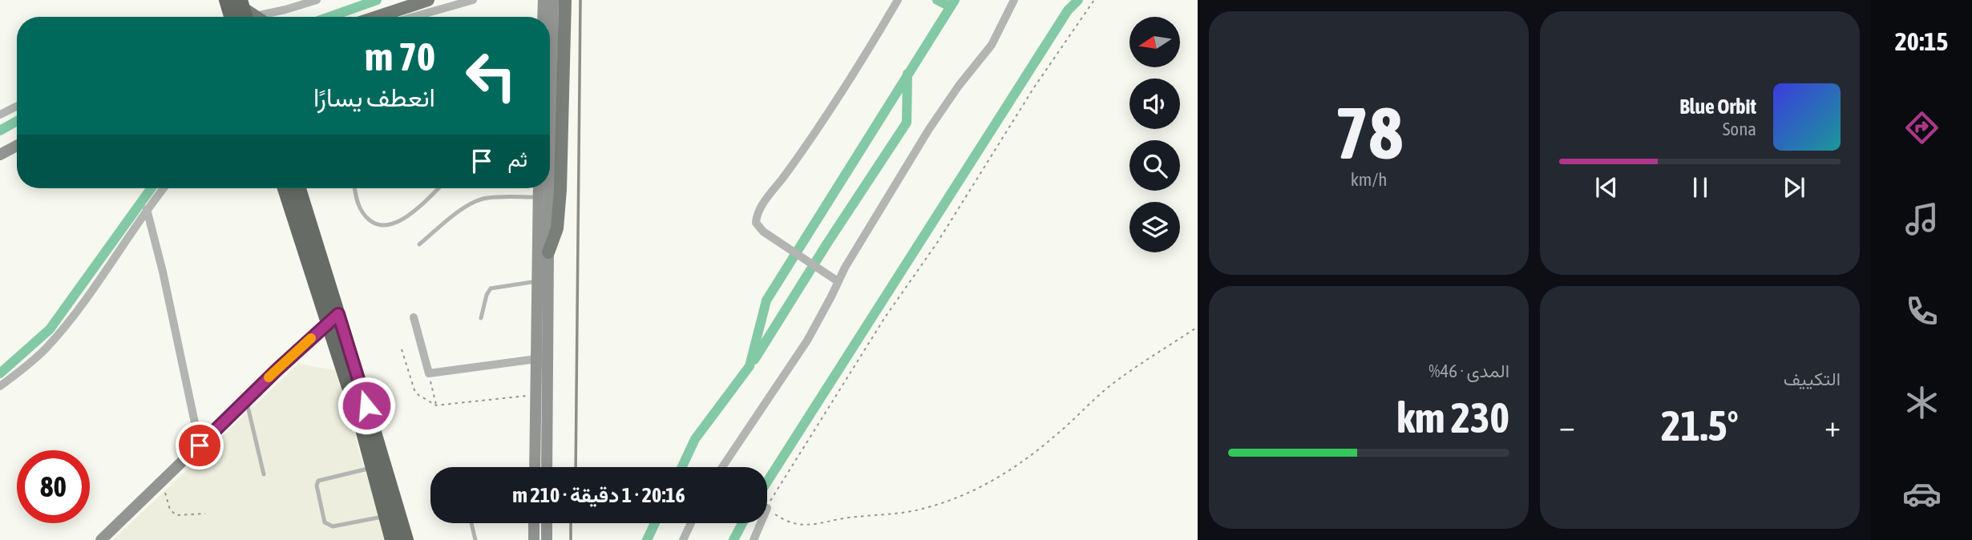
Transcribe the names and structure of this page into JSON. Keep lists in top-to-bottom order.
{
  "north": "left",
  "page": {
    "tabs": "20:15",
    "tile": [
      ["78", "km/h"],
      "التكييف",
      ["المدى · 46%", "230 km"]
    ],
    "turn": ["70 m", "انعطف يسارًا"],
    "song": ["Blue Orbit", "Sona"],
    "then": "ثم",
    "heat": ["−", "21.5°", "+"],
    "limit": "80",
    "trip": "20:16 · 1 دقيقة · 210 m"
  }
}
